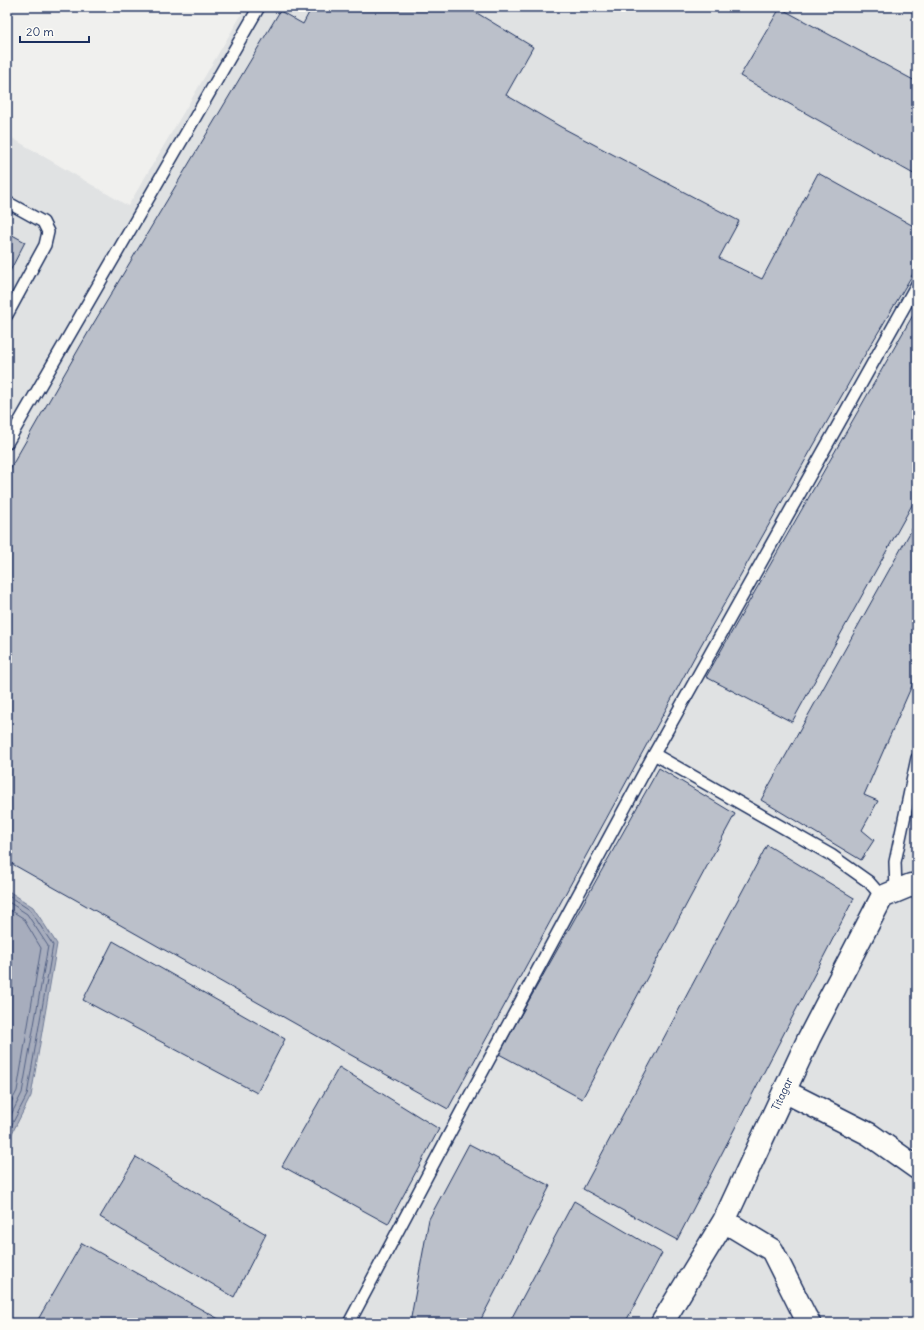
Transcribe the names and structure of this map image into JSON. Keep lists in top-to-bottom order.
{
  "streets": {
    "street": ["Titagar"]
  },
  "scale_bar": "20 m"
}
